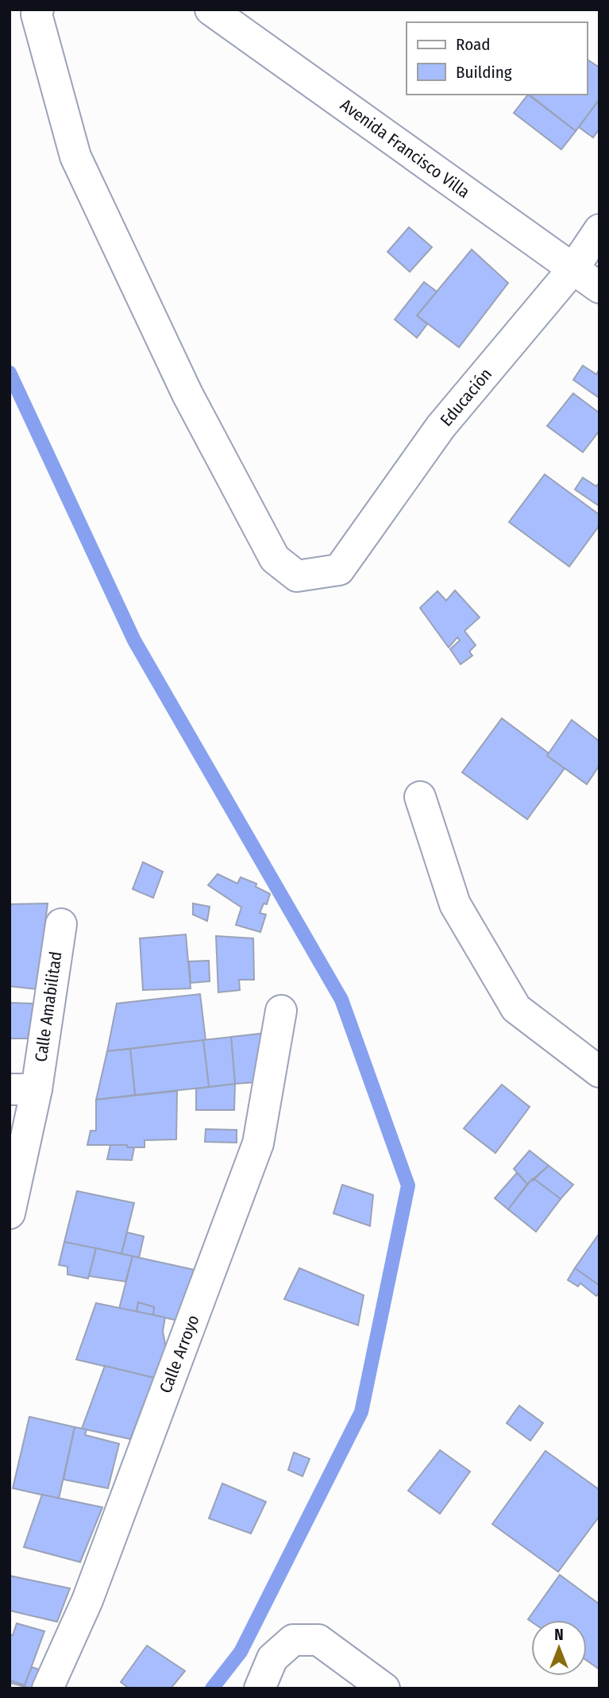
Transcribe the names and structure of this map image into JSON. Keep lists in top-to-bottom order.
{
  "streets": {
    "street": [
      "Avenida Francisco Villa",
      "Educación",
      "Calle Amabilitad",
      "Calle Arroyo"
    ]
  },
  "crossings": [
    ["Avenida Francisco Villa", "Educación"]
  ],
  "legend": ["Road", "Building"],
  "north": "top"
}
